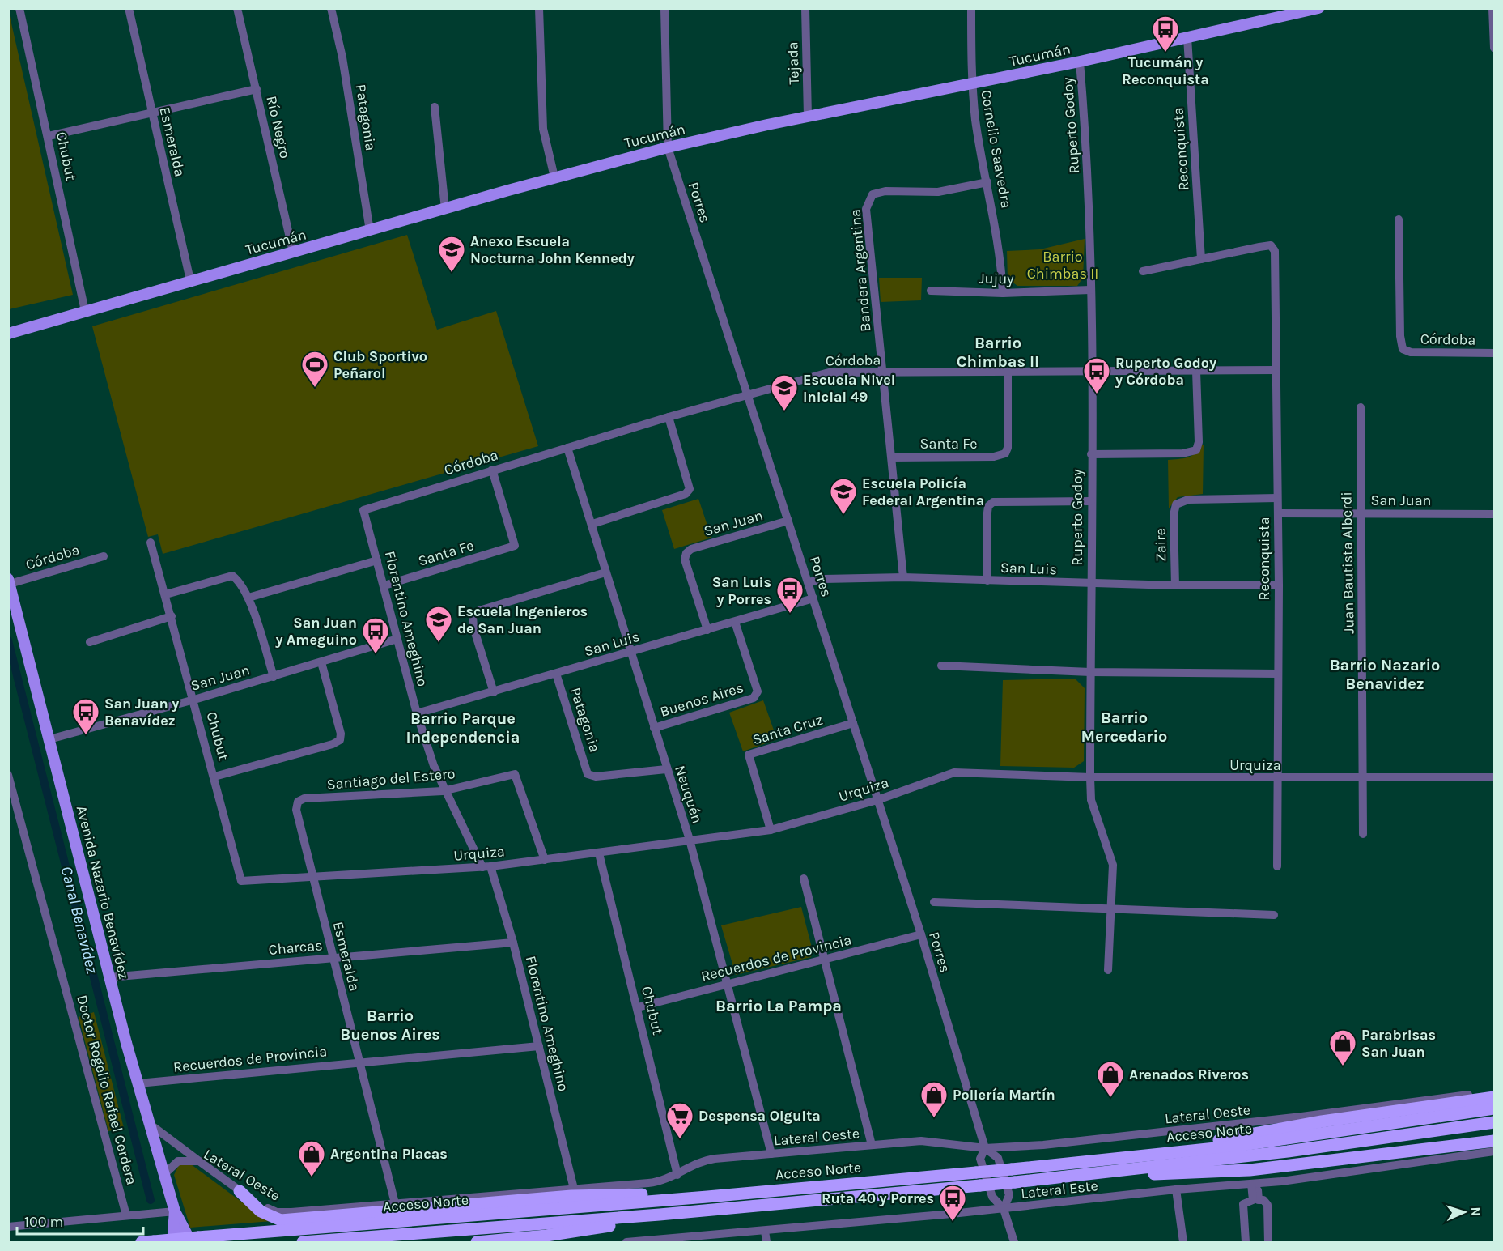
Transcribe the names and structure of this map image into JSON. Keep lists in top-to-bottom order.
{
  "streets": {
    "highway": ["Acceso Norte"],
    "main road": ["Tucumán", "Avenida Nazario Benavídez"],
    "street": [
      "Tejada",
      "Patagonia",
      "Ruperto Godoy",
      "Río Negro",
      "Esmeralda",
      "Cornelio Saavedra",
      "Reconquista",
      "Chubut",
      "Porres",
      "Bandera Argentina",
      "Jujuy",
      "Córdoba",
      "Santa Fe",
      "San Juan",
      "Zaire",
      "Juan Bautista Alberdi",
      "San Luis",
      "Florentino Ameghino",
      "Buenos Aires",
      "Santa Cruz",
      "Urquiza",
      "Santiago del Estero",
      "Neuquén",
      "Charcas",
      "Recuerdos de Provincia",
      "Doctor Rogelio Rafael Cerdera",
      "Lateral Oeste",
      "Lateral Este"
    ]
  },
  "crossings": [
    ["Tucumán", "Tejada"],
    ["Tucumán", "Patagonia"],
    ["Tucumán", "Ruperto Godoy"],
    ["Tucumán", "Río Negro"],
    ["Tucumán", "Esmeralda"],
    ["Tucumán", "Cornelio Saavedra"],
    ["Tucumán", "Reconquista"],
    ["Tucumán", "Chubut"],
    ["Tucumán", "Porres"],
    ["Patagonia", "San Luis"],
    ["Patagonia", "Neuquén"],
    ["Ruperto Godoy", "Jujuy"],
    ["Ruperto Godoy", "Córdoba"],
    ["Ruperto Godoy", "San Luis"],
    ["Ruperto Godoy", "Urquiza"],
    ["Esmeralda", "Urquiza"],
    ["Esmeralda", "Santiago del Estero"],
    ["Esmeralda", "Charcas"],
    ["Esmeralda", "Recuerdos de Provincia"],
    ["Esmeralda", "Lateral Oeste"],
    ["Cornelio Saavedra", "Bandera Argentina"],
    ["Cornelio Saavedra", "Jujuy"],
    ["Reconquista", "Córdoba"],
    ["Reconquista", "San Juan"],
    ["Reconquista", "Zaire"],
    ["Reconquista", "San Luis"],
    ["Reconquista", "Urquiza"],
    ["Chubut", "San Juan"],
    ["Chubut", "Urquiza"],
    ["Chubut", "Recuerdos de Provincia"],
    ["Chubut", "Lateral Oeste"],
    ["Porres", "Córdoba"],
    ["Porres", "San Juan"],
    ["Porres", "San Luis"],
    ["Porres", "Santa Cruz"],
    ["Porres", "Urquiza"],
    ["Porres", "Recuerdos de Provincia"],
    ["Porres", "Lateral Oeste"],
    ["Porres", "Lateral Este"],
    ["Bandera Argentina", "Córdoba"],
    ["Bandera Argentina", "Santa Fe"],
    ["Bandera Argentina", "San Luis"],
    ["Córdoba", "Santa Fe"],
    ["Córdoba", "Florentino Ameghino"],
    ["Córdoba", "Neuquén"],
    ["Córdoba", "Avenida Nazario Benavídez"],
    ["Santa Fe", "Florentino Ameghino"],
    ["San Juan", "Juan Bautista Alberdi"],
    ["San Juan", "San Luis"],
    ["San Juan", "Florentino Ameghino"],
    ["San Juan", "Avenida Nazario Benavídez"],
    ["Zaire", "San Luis"],
    ["Juan Bautista Alberdi", "Urquiza"],
    ["San Luis", "Florentino Ameghino"],
    ["San Luis", "Buenos Aires"],
    ["San Luis", "Neuquén"],
    ["Florentino Ameghino", "Urquiza"],
    ["Florentino Ameghino", "Santiago del Estero"],
    ["Florentino Ameghino", "Charcas"],
    ["Florentino Ameghino", "Recuerdos de Provincia"],
    ["Florentino Ameghino", "Lateral Oeste"],
    ["Buenos Aires", "Neuquén"],
    ["Santa Cruz", "Urquiza"],
    ["Urquiza", "Santiago del Estero"],
    ["Urquiza", "Neuquén"],
    ["Neuquén", "Recuerdos de Provincia"],
    ["Neuquén", "Lateral Oeste"],
    ["Avenida Nazario Benavídez", "Charcas"],
    ["Avenida Nazario Benavídez", "Recuerdos de Provincia"],
    ["Avenida Nazario Benavídez", "Lateral Oeste"],
    ["Avenida Nazario Benavídez", "Acceso Norte"]
  ],
  "districts": [
    "Barrio Chimbas II",
    "Barrio Nazario Benavidez",
    "Barrio Mercedario",
    "Barrio Parque Independencia",
    "Barrio La Pampa",
    "Barrio Buenos Aires"
  ],
  "water": ["Canal Benavídez"],
  "parks": ["Barrio Chimbas II"],
  "places": {
    "bus stop": [
      "Tucumán y Reconquista",
      "Ruperto Godoy y Córdoba",
      "San Luis y Porres",
      "San Juan y Ameguino",
      "San Juan y Benavídez",
      "Ruta 40 y Porres"
    ],
    "school or university": [
      "Anexo Escuela Nocturna John Kennedy",
      "Escuela Nivel Inicial 49",
      "Escuela Policía Federal Argentina",
      "Escuela Ingenieros de San Juan"
    ],
    "sports": ["Club Sportivo Peñarol"],
    "shop": [
      "Parabrisas San Juan",
      "Arenados Riveros",
      "Pollería Martín",
      "Argentina Placas"
    ],
    "supermarket": ["Despensa Olguita"]
  },
  "scale_bar": "100 m",
  "north": "right"
}
